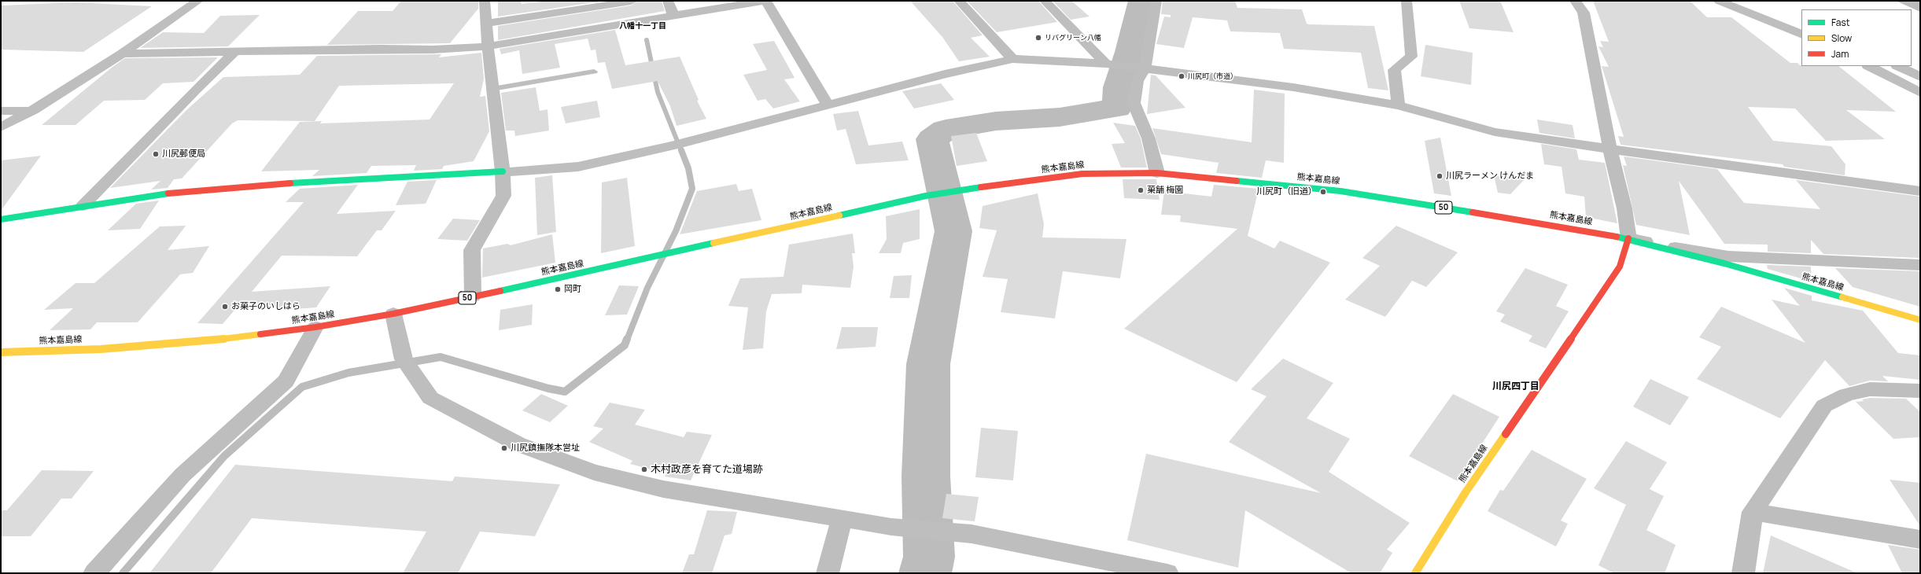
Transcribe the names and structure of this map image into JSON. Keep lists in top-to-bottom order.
{
  "streets": {
    "main road": ["熊本嘉島線", "50"]
  },
  "districts": ["八幡十一丁目", "川尻四丁目"],
  "places": [
    "リバグリーン八幡",
    "川尻町（市道）",
    "川尻郵便局",
    "川尻ラーメン けんだま",
    "菓舗 梅園",
    "川尻町（旧道）",
    "岡町",
    "お菓子のいしはら",
    "川尻鎮撫隊本営址",
    "木村政彦を育てた道場跡"
  ],
  "legend": ["Fast", "Slow", "Jam"]
}
